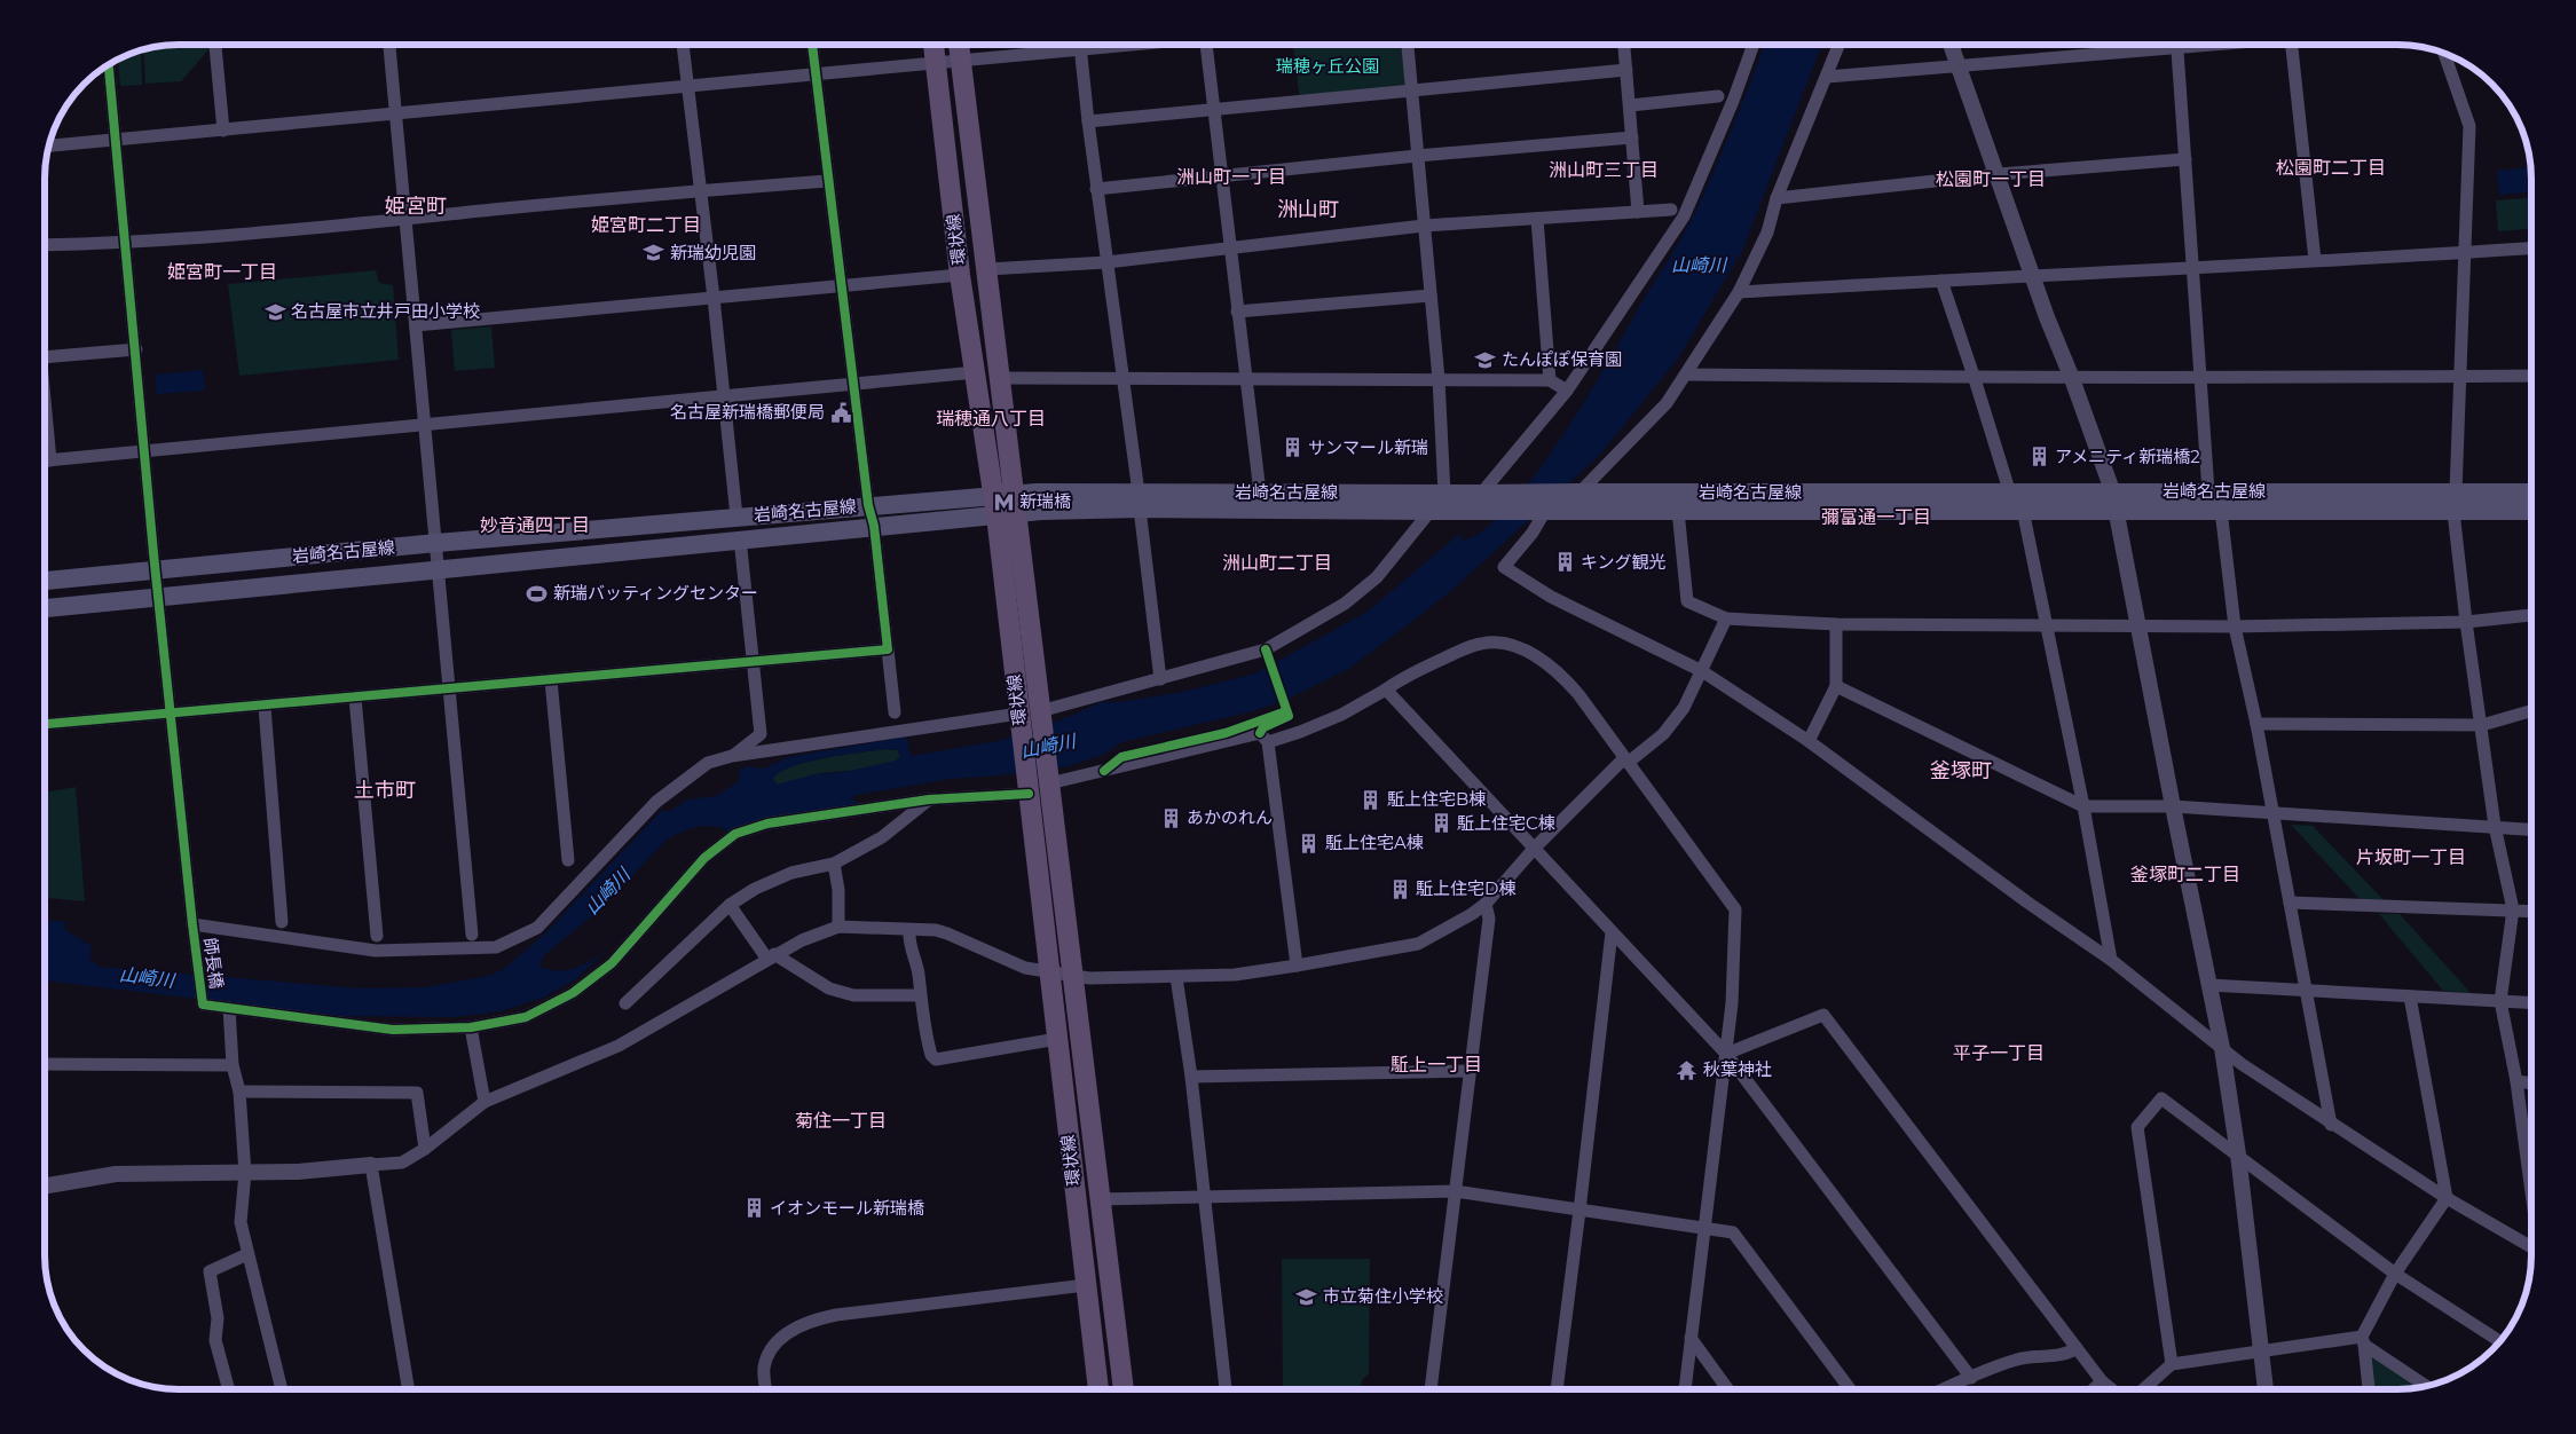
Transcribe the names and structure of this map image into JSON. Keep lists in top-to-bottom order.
{
  "streets": {
    "main road": ["環状線", "岩崎名古屋線"],
    "street": ["師長橋"]
  },
  "crossings": [
    ["環状線", "岩崎名古屋線"],
    ["岩崎名古屋線", "師長橋"]
  ],
  "districts": [
    "松園町二丁目",
    "洲山町三丁目",
    "洲山町一丁目",
    "松園町一丁目",
    "姫宮町",
    "洲山町",
    "姫宮町二丁目",
    "姫宮町一丁目",
    "瑞穂通八丁目",
    "彌富通一丁目",
    "妙音通四丁目",
    "洲山町二丁目",
    "釜塚町",
    "土市町",
    "片坂町一丁目",
    "釜塚町二丁目",
    "平子一丁目",
    "駈上一丁目",
    "菊住一丁目"
  ],
  "water": ["山崎川"],
  "parks": ["瑞穂ヶ丘公園"],
  "places": {
    "school or university": [
      "新瑞幼児園",
      "名古屋市立井戸田小学校",
      "たんぽぽ保育園",
      "市立菊住小学校"
    ],
    "public building": ["名古屋新瑞橋郵便局"],
    "building": [
      "サンマール新瑞",
      "アメニティ新瑞橋2",
      "キング観光",
      "駈上住宅B棟",
      "あかのれん",
      "駈上住宅C棟",
      "駈上住宅A棟",
      "駈上住宅D棟",
      "イオンモール新瑞橋"
    ],
    "metro station": ["新瑞橋"],
    "sports": ["新瑞バッティングセンター"],
    "temple": ["秋葉神社"]
  }
}
